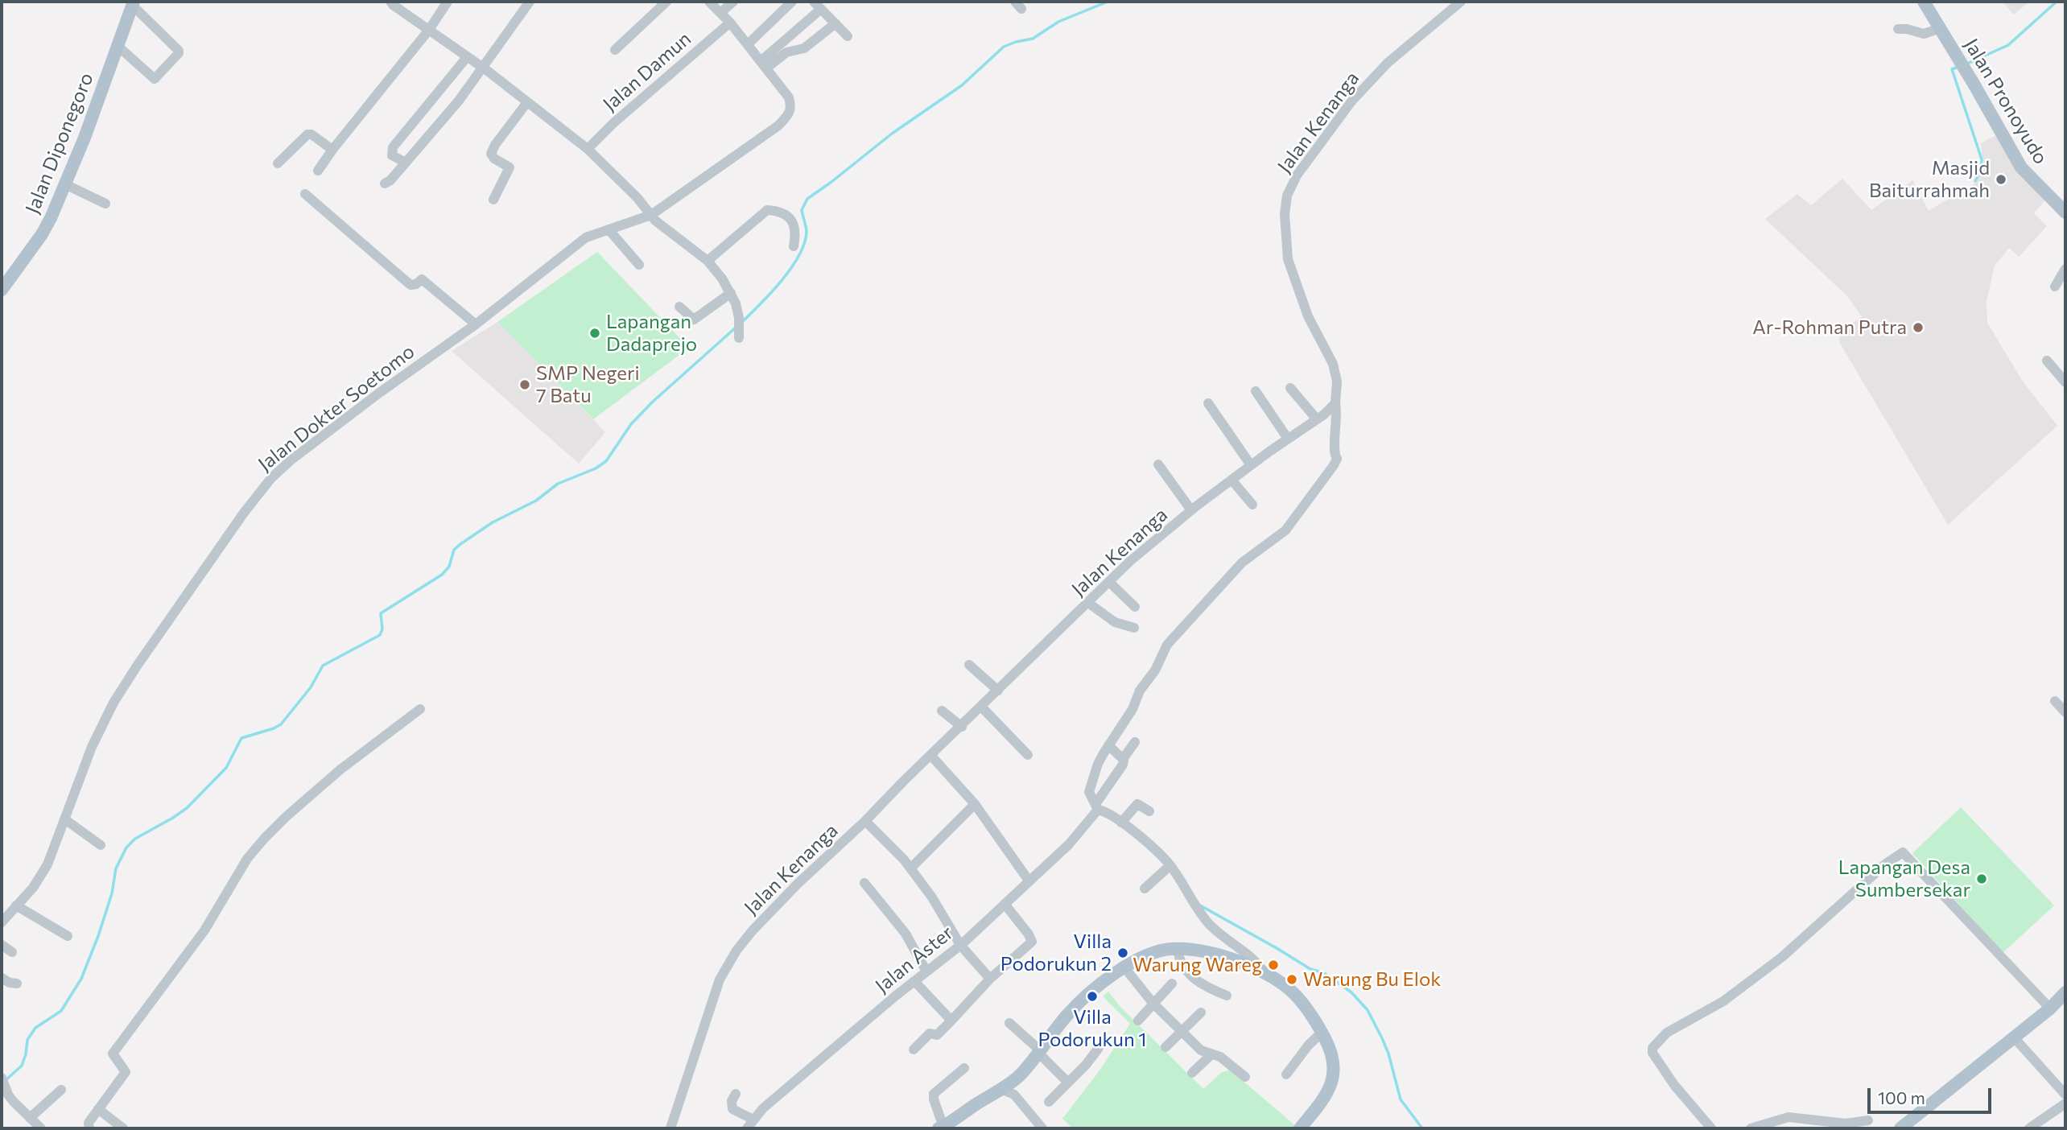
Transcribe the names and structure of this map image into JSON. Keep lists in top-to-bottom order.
{
  "streets": {
    "main road": ["Jalan Pronoyudo", "Jalan Diponegoro"],
    "street": [
      "Jalan Damun",
      "Jalan Kenanga",
      "Jalan Dokter Soetomo",
      "Jalan Aster"
    ]
  },
  "places": [
    "Masjid Baiturrahmah",
    "Ar-Rohman Putra",
    "Lapangan Dadaprejo",
    "SMP Negeri 7 Batu",
    "Lapangan Desa Sumbersekar",
    "Villa Podorukun 2",
    "Warung Wareg",
    "Warung Bu Elok",
    "Villa Podorukun 1"
  ],
  "scale_bar": "100 m"
}
